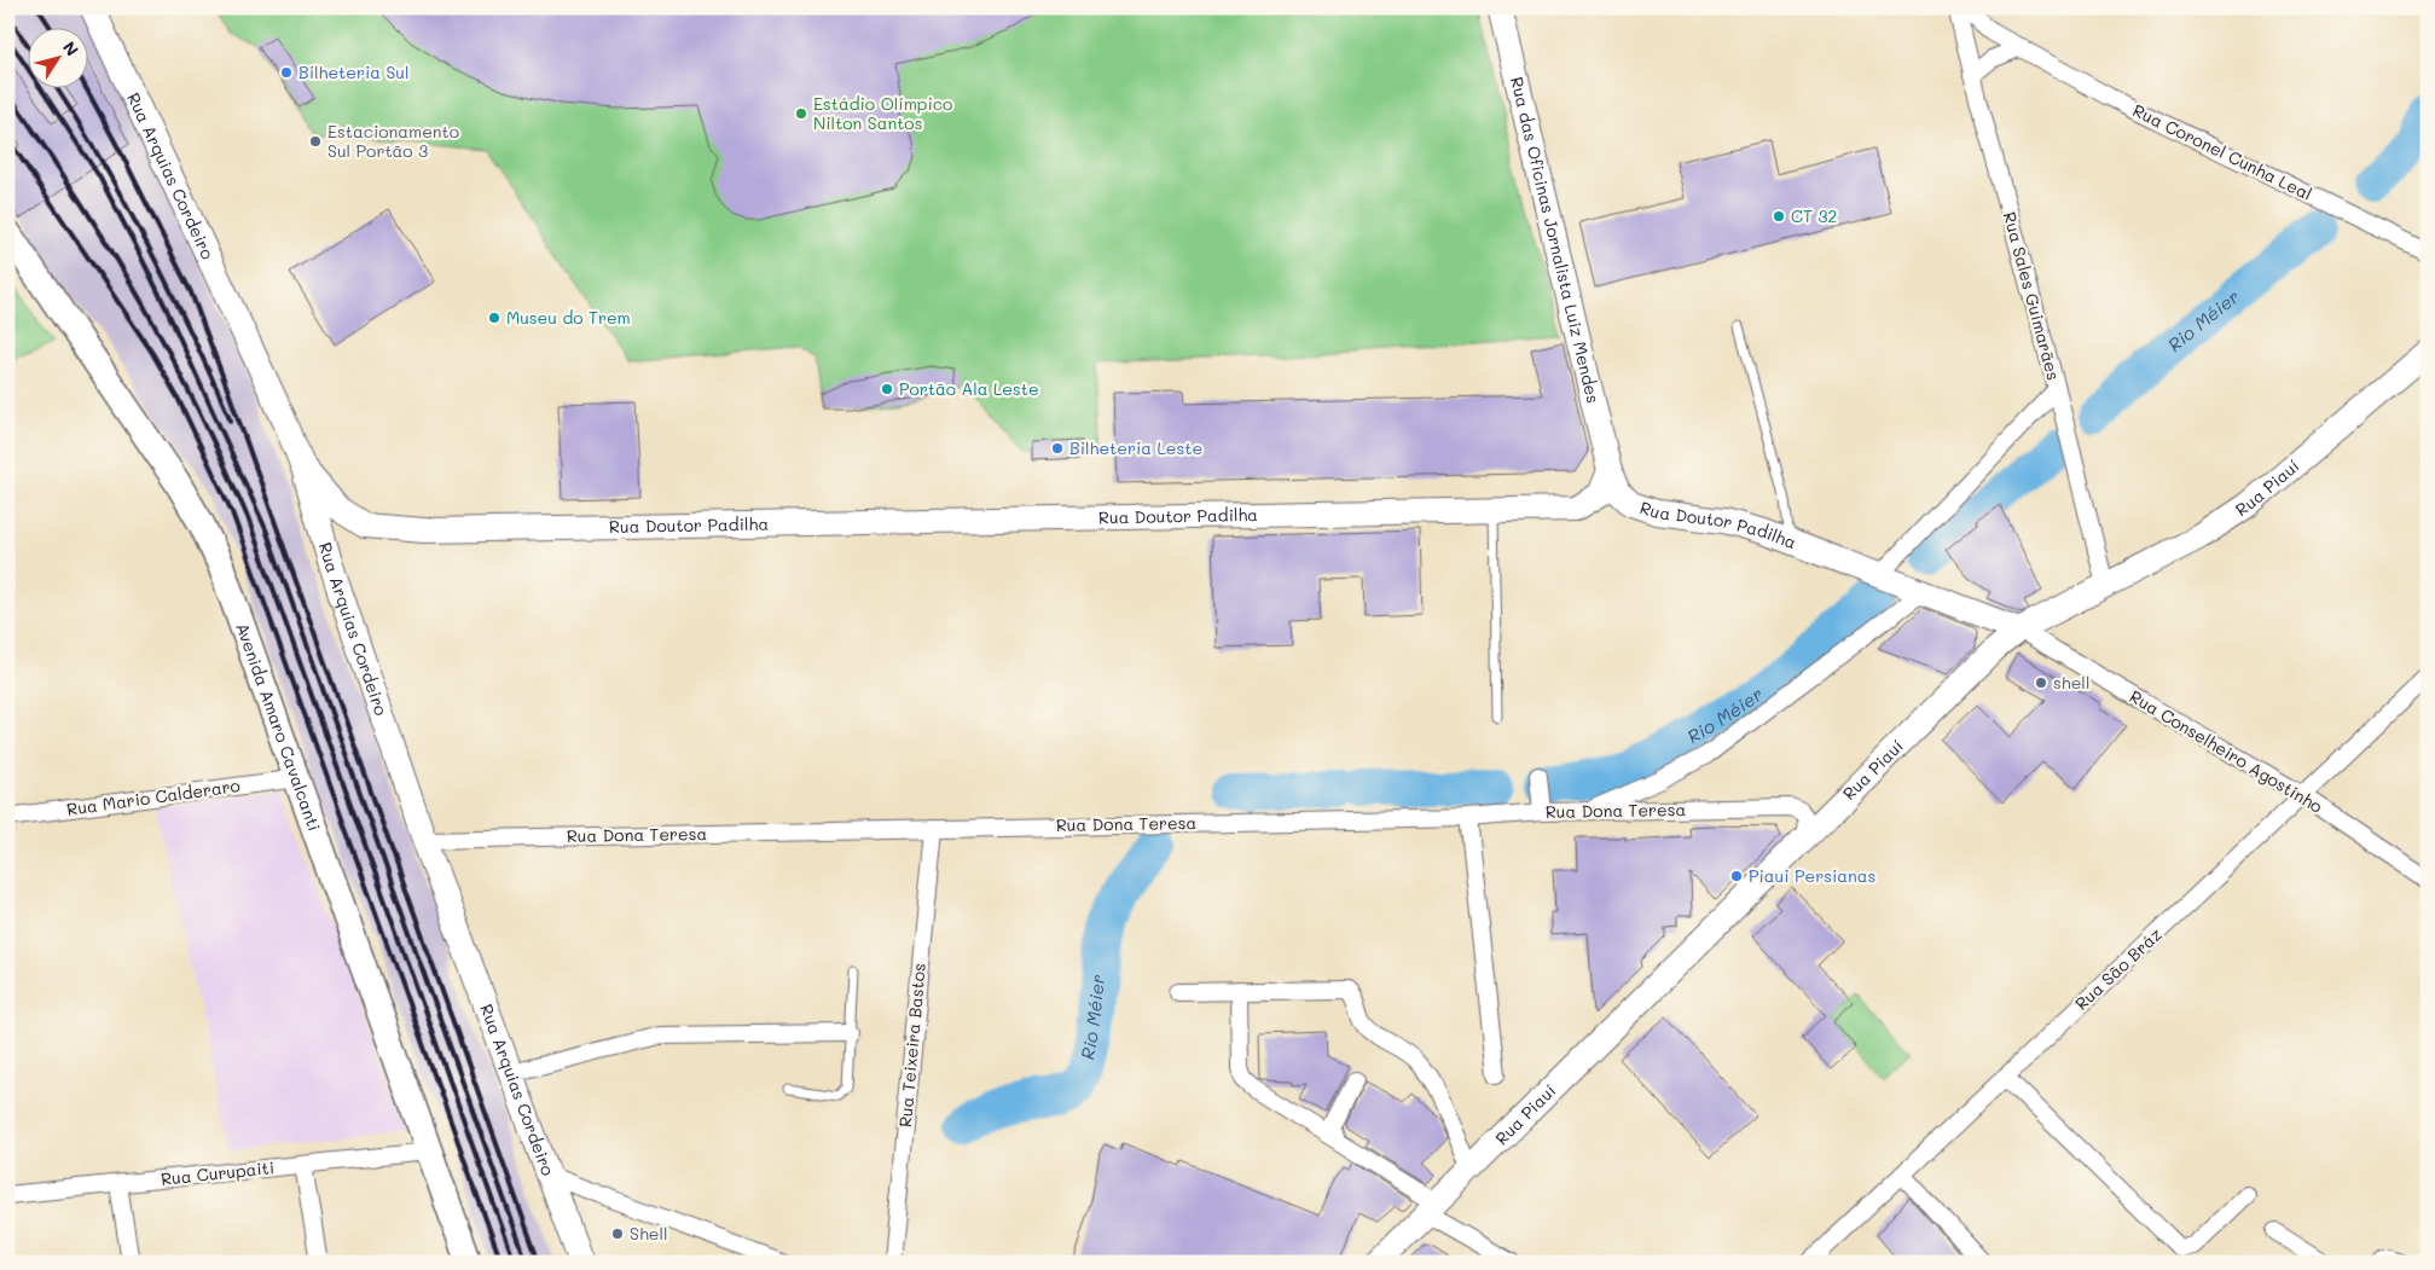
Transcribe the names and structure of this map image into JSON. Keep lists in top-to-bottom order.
{
  "streets": {
    "main road": ["Avenida Amaro Cavalcanti"],
    "street": [
      "Rua Coronel Cunha Leal",
      "Rua Arquias Cordeiro",
      "Rua das Oficinas Jornalista Luiz Mendes",
      "Rua Sales Guimarães",
      "Rua Piauí",
      "Rua Doutor Padilha",
      "Rua Conselheiro Agostinho",
      "Rua Mario Calderaro",
      "Rua Dona Teresa",
      "Rua São Bráz",
      "Rua Teixeira Bastos",
      "Rua Curupaiti"
    ]
  },
  "crossings": [
    ["Rua Arquias Cordeiro", "Rua Doutor Padilha"],
    ["Rua Arquias Cordeiro", "Rua Dona Teresa"],
    ["Rua das Oficinas Jornalista Luiz Mendes", "Rua Doutor Padilha"],
    ["Rua Sales Guimarães", "Rua Piauí"],
    ["Rua Piauí", "Rua Doutor Padilha"],
    ["Rua Piauí", "Rua Conselheiro Agostinho"],
    ["Rua Piauí", "Rua Dona Teresa"],
    ["Rua Doutor Padilha", "Rua Conselheiro Agostinho"],
    ["Avenida Amaro Cavalcanti", "Rua Mario Calderaro"],
    ["Avenida Amaro Cavalcanti", "Rua Curupaiti"],
    ["Rua Conselheiro Agostinho", "Rua São Bráz"],
    ["Rua Dona Teresa", "Rua Teixeira Bastos"]
  ],
  "water": ["Rio Méier"],
  "places": [
    "Bilheteria Sul",
    "Estádio Olímpico Nilton Santos",
    "Estacionamento Sul Portão 3",
    "CT 32",
    "Museu do Trem",
    "Portão Ala Leste",
    "Bilheteria Leste",
    "shell",
    "Piaui Persianas",
    "Shell"
  ],
  "north": "top right"
}
